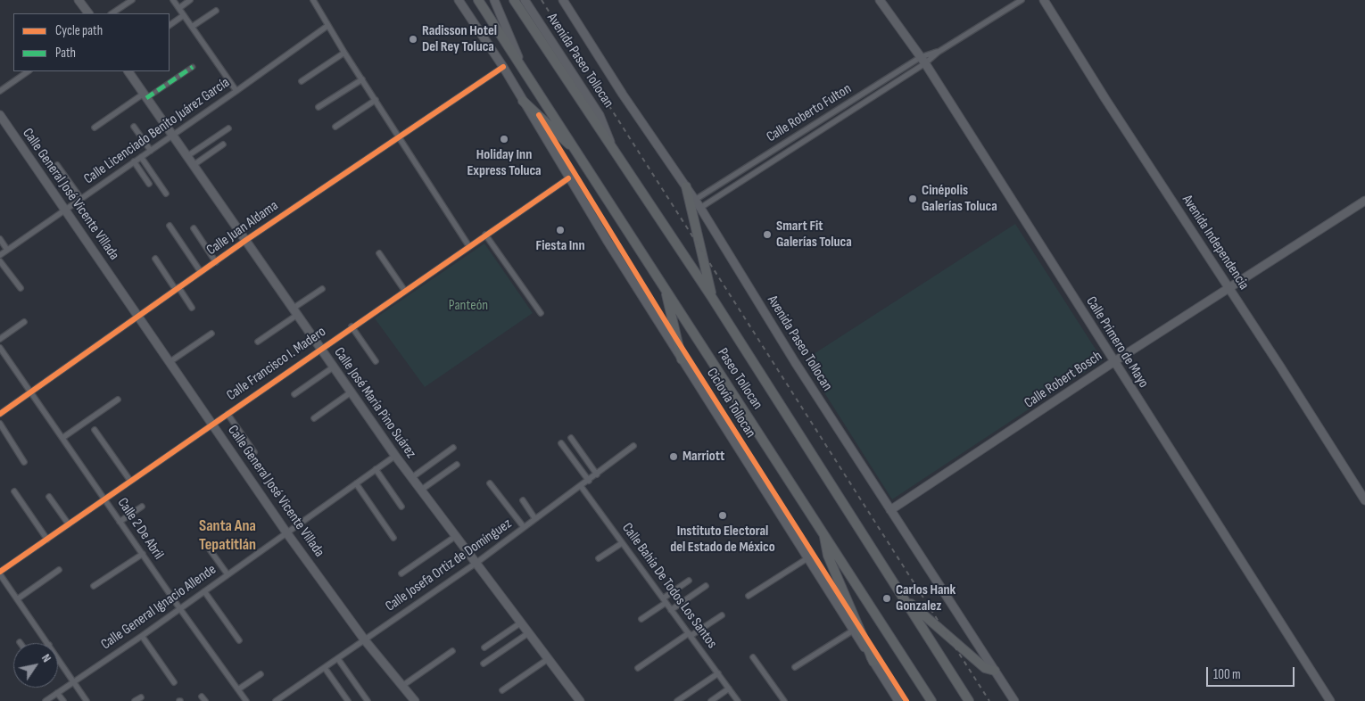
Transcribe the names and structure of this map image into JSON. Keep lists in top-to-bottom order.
{
  "streets": {
    "highway": ["Avenida Paseo Tollocan", "Paseo Tollocan"],
    "main road": [
      "Calle General José Vicente Villada",
      "Avenida Independencia",
      "Calle Primero de Mayo",
      "Calle Robert Bosch",
      "Calle José María Pino Suárez"
    ],
    "street": [
      "Calle Roberto Fulton",
      "Calle Licenciado Benito Juárez García",
      "Calle Juan Aldama",
      "Calle Francisco I. Madero",
      "Calle 2 De Abril",
      "Calle Josefa Ortiz de Domínguez",
      "Calle Bahía De Todos Los Santos",
      "Calle General Ignacio Allende"
    ],
    "cycle path": ["Ciclovía Tollocan"]
  },
  "crossings": [
    ["Avenida Paseo Tollocan", "Calle Roberto Fulton"],
    ["Avenida Paseo Tollocan", "Paseo Tollocan"],
    ["Avenida Paseo Tollocan", "Calle Robert Bosch"],
    ["Calle Roberto Fulton", "Calle Primero de Mayo"],
    ["Calle Licenciado Benito Juárez García", "Calle General José Vicente Villada"],
    ["Calle Licenciado Benito Juárez García", "Calle José María Pino Suárez"],
    ["Calle General José Vicente Villada", "Calle Juan Aldama"],
    ["Calle General José Vicente Villada", "Calle Francisco I. Madero"],
    ["Calle General José Vicente Villada", "Calle Josefa Ortiz de Domínguez"],
    ["Calle General José Vicente Villada", "Calle General Ignacio Allende"],
    ["Calle Juan Aldama", "Calle José María Pino Suárez"],
    ["Calle Juan Aldama", "Calle 2 De Abril"],
    ["Avenida Independencia", "Calle Robert Bosch"],
    ["Calle Primero de Mayo", "Calle Robert Bosch"],
    ["Calle Francisco I. Madero", "Calle José María Pino Suárez"],
    ["Calle Francisco I. Madero", "Calle 2 De Abril"],
    ["Calle José María Pino Suárez", "Calle Josefa Ortiz de Domínguez"],
    ["Calle José María Pino Suárez", "Calle General Ignacio Allende"],
    ["Calle 2 De Abril", "Calle General Ignacio Allende"],
    ["Calle Josefa Ortiz de Domínguez", "Calle Bahía De Todos Los Santos"]
  ],
  "districts": ["Santa Ana Tepatitlán"],
  "parks": ["Panteón"],
  "places": [
    "Radisson Hotel Del Rey Toluca",
    "Holiday Inn Express Toluca",
    "Cinépolis Galerías Toluca",
    "Fiesta Inn",
    "Smart Fit Galerías Toluca",
    "Marriott",
    "Instituto Electoral del Estado de México",
    "Carlos Hank Gonzalez"
  ],
  "legend": ["Cycle path", "Path"],
  "scale_bar": "100 m",
  "north": "top right"
}
